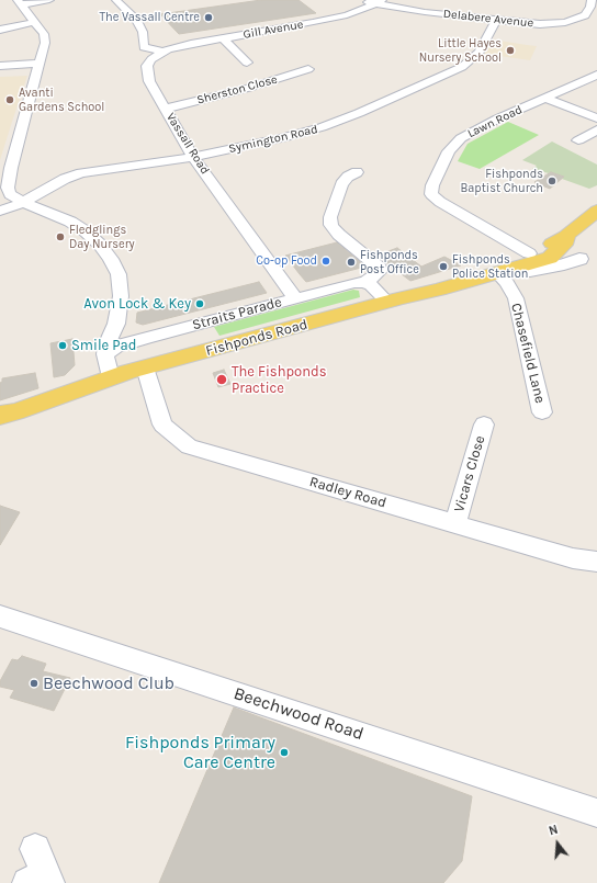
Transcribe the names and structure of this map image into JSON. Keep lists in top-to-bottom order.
{
  "streets": {
    "main road": ["Fishponds Road"],
    "street": [
      "Delabere Avenue",
      "Gill Avenue",
      "Sherston Close",
      "Lawn Road",
      "Symington Road",
      "Vassall Road",
      "Straits Parade",
      "Chasefield Lane",
      "Vicars Close",
      "Radley Road",
      "Beechwood Road"
    ]
  },
  "crossings": [
    ["Delabere Avenue", "Gill Avenue"],
    ["Delabere Avenue", "Symington Road"],
    ["Gill Avenue", "Vassall Road"],
    ["Sherston Close", "Vassall Road"],
    ["Lawn Road", "Fishponds Road"],
    ["Symington Road", "Vassall Road"],
    ["Vassall Road", "Straits Parade"],
    ["Fishponds Road", "Chasefield Lane"],
    ["Fishponds Road", "Radley Road"],
    ["Vicars Close", "Radley Road"]
  ],
  "places": [
    "The Vassall Centre",
    "Little Hayes Nursery School",
    "Avanti Gardens School",
    "Fishponds Baptist Church",
    "Fledglings Day Nursery",
    "Co-op Food",
    "Fishponds Post Office",
    "Fishponds Police Station",
    "Avon Lock & Key",
    "Smile Pad",
    "The Fishponds Practice",
    "Beechwood Club",
    "Fishponds Primary Care Centre"
  ],
  "north": "top"
}
